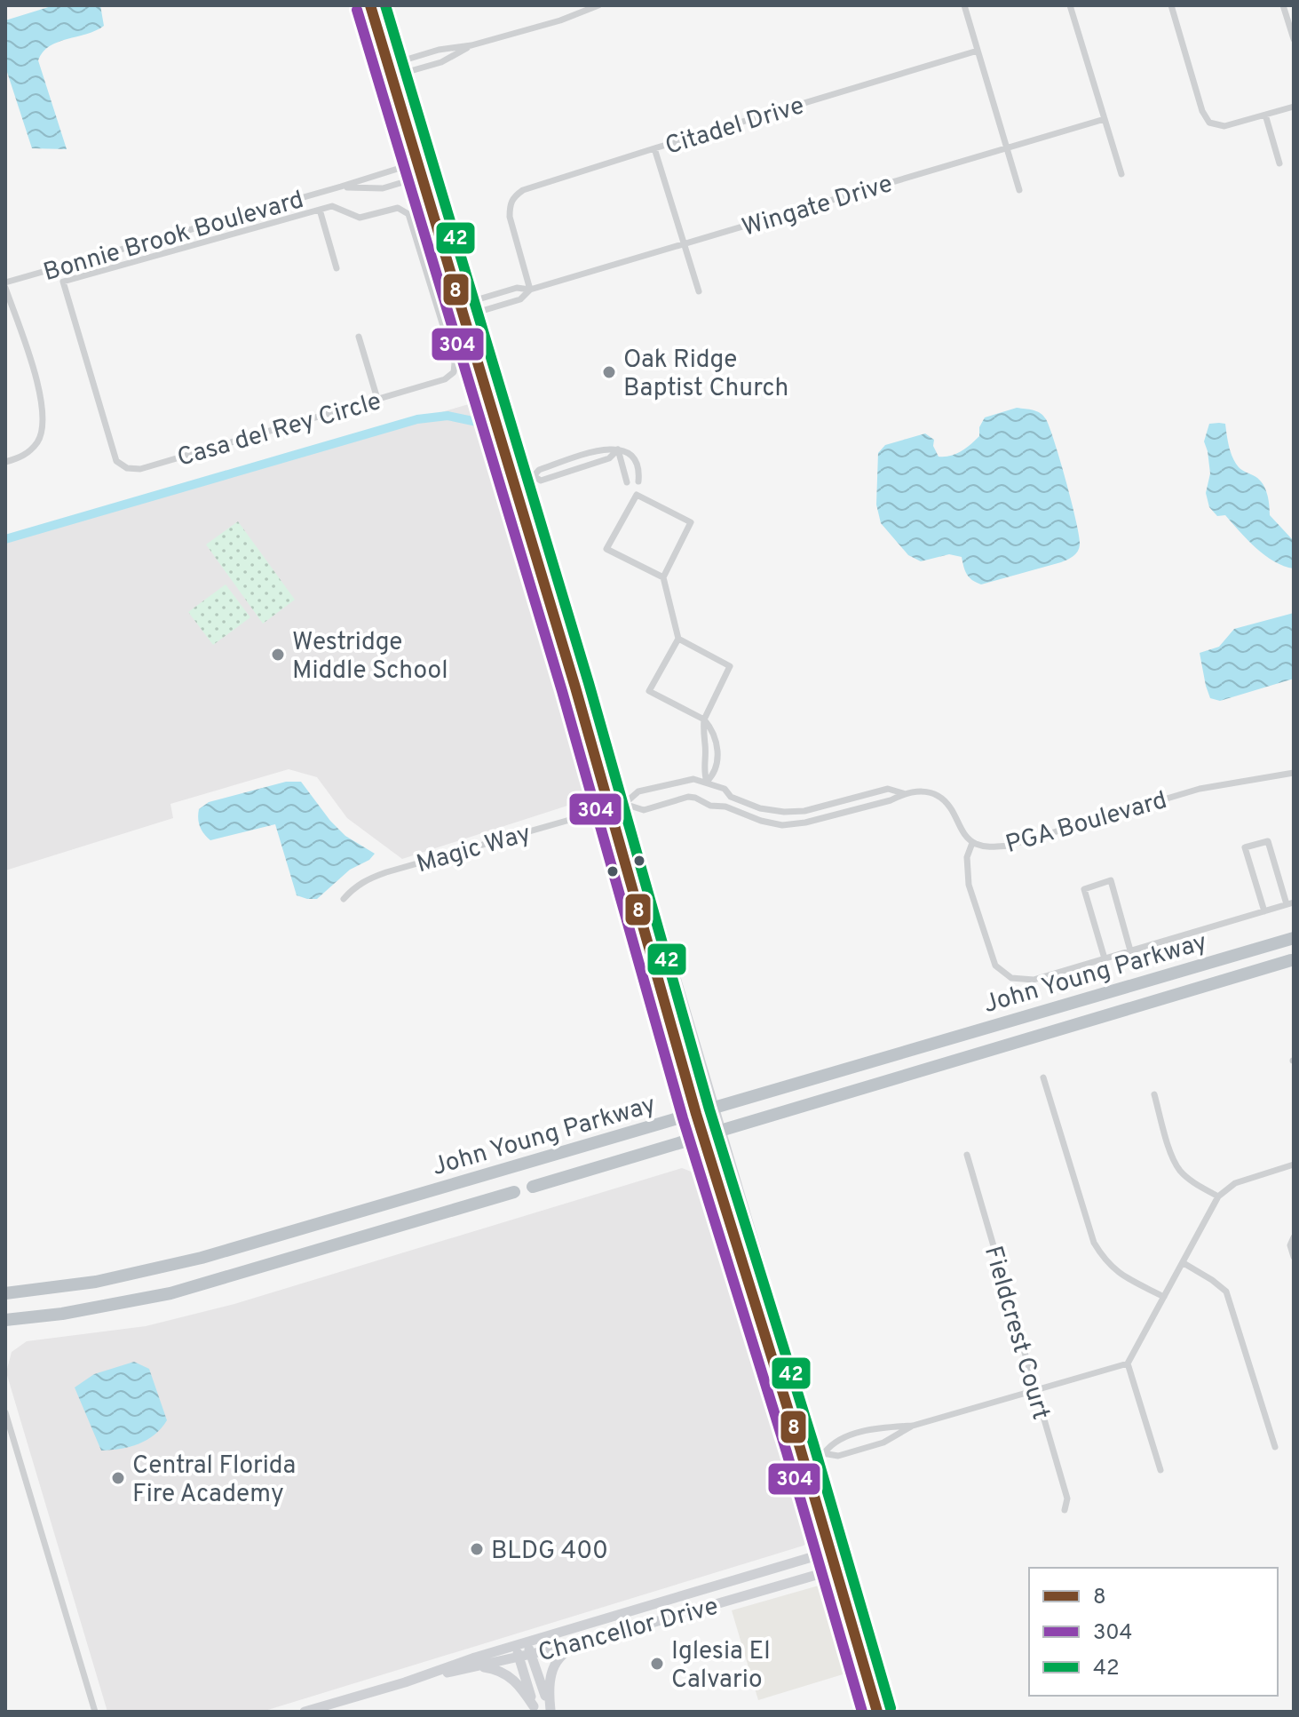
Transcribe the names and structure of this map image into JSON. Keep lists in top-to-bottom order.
{
  "streets": {
    "highway": ["John Young Parkway"],
    "street": [
      "Citadel Drive",
      "Wingate Drive",
      "Bonnie Brook Boulevard",
      "Casa del Rey Circle",
      "PGA Boulevard",
      "Magic Way",
      "Fieldcrest Court",
      "Chancellor Drive"
    ]
  },
  "crossings": [
    ["Citadel Drive", "Wingate Drive"]
  ],
  "places": [
    "Oak Ridge Baptist Church",
    "Westridge Middle School",
    "Central Florida Fire Academy",
    "BLDG 400",
    "Iglesia El Calvario"
  ],
  "lines": ["transit line 8", "transit line 42", "transit line 304"],
  "legend": ["8", "304", "42"]
}
